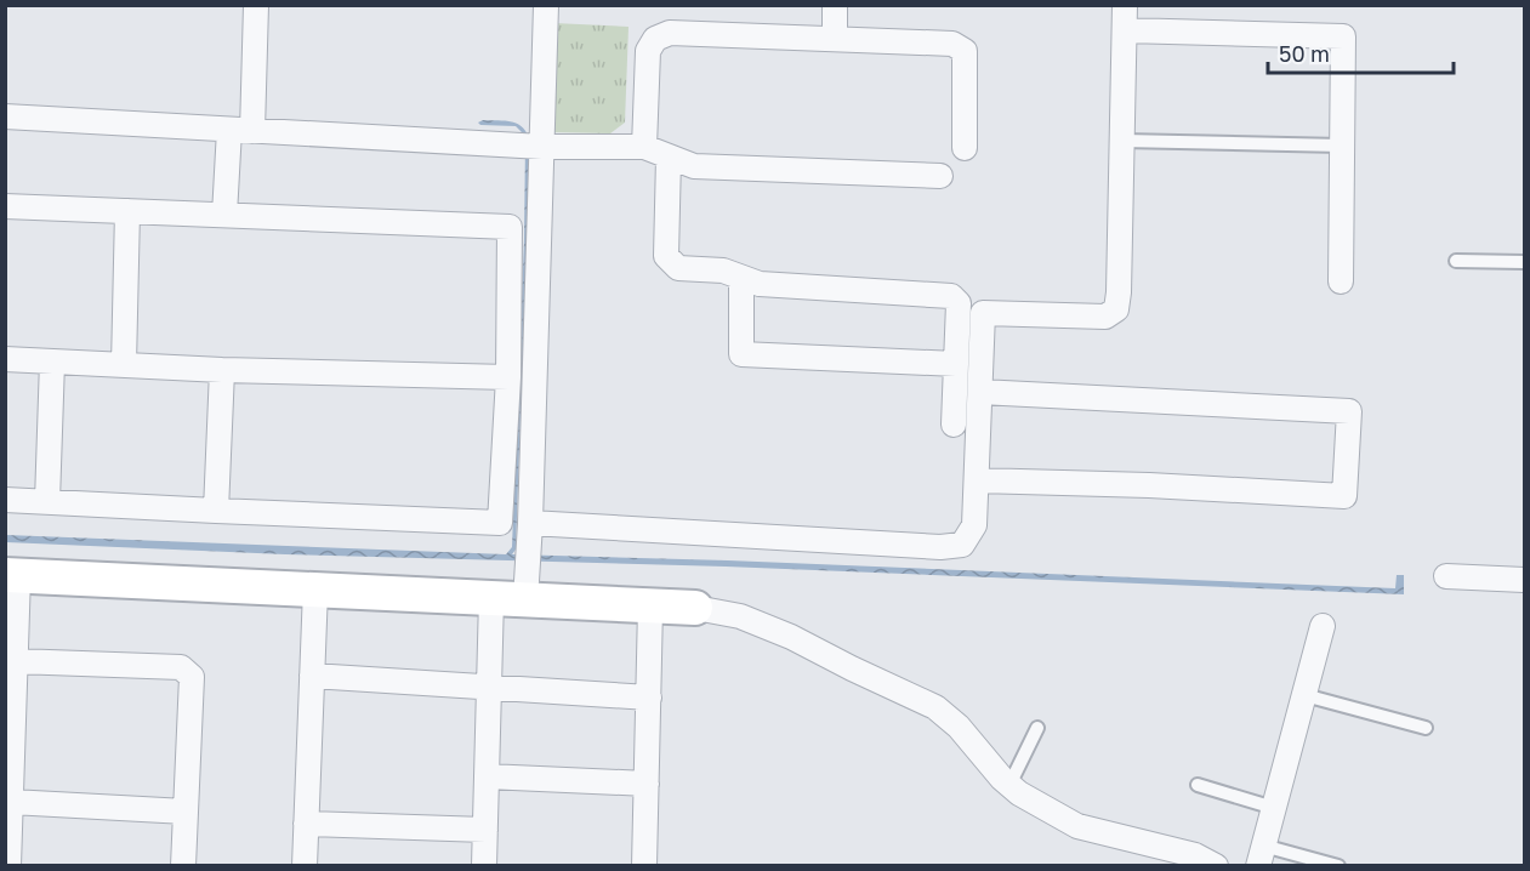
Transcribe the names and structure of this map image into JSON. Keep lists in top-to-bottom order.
{
  "scale_bar": "50 m"
}
